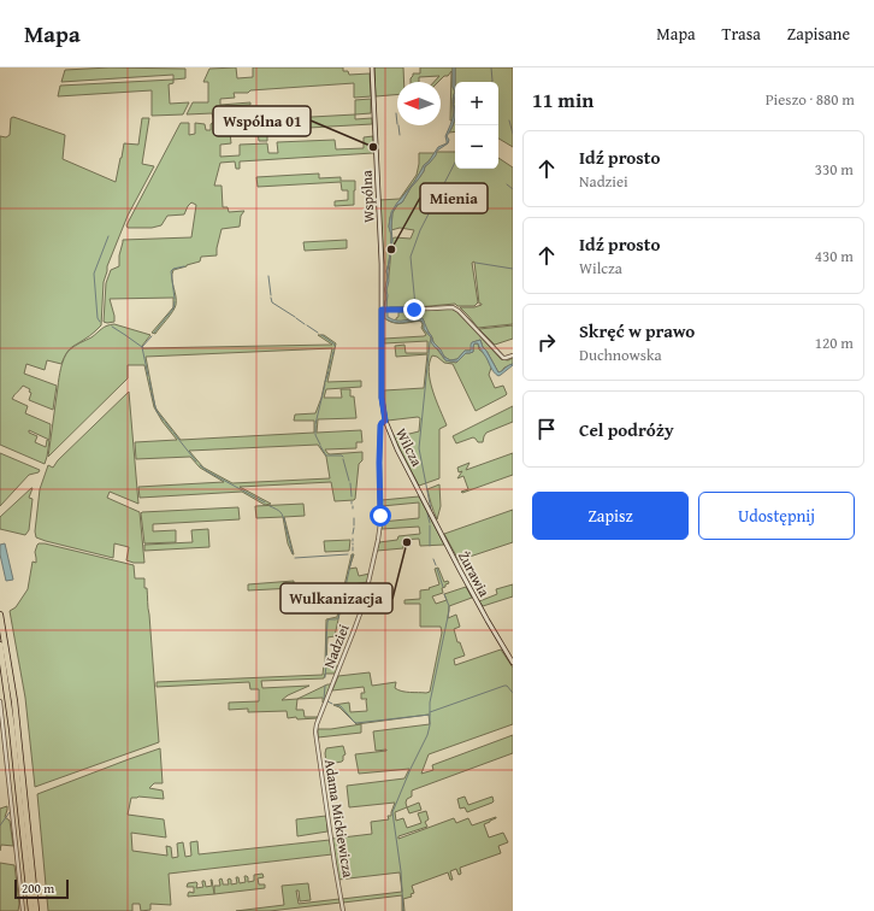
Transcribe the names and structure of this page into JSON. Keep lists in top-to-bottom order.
{
  "streets": {
    "main road": ["Wspólna", "Wilcza", "Żurawia"],
    "street": ["Nadziei", "Adama Mickiewicza"]
  },
  "crossings": [
    ["Wspólna", "Wilcza"],
    ["Wilcza", "Żurawia"],
    ["Wilcza", "Nadziei"],
    ["Nadziei", "Adama Mickiewicza"]
  ],
  "places": ["Wspólna 01", "Mienia", "Wulkanizacja"],
  "scale_bar": "200 m",
  "north": "left",
  "page": {
    "header": "Mapa",
    "nav": ["Mapa", "Trasa", "Zapisane"],
    "heading": ["11 min", "Pieszo · 880 m"],
    "map_buttons": ["+", "−"],
    "list": [
      ["Idź prosto", "Nadziei", "330 m"],
      ["Idź prosto", "Wilcza", "430 m"],
      ["Skręć w prawo", "Duchnowska", "120 m"],
      "Cel podróży"
    ],
    "buttons": ["Zapisz", "Udostępnij"],
    "scale": "200 m"
  }
}
